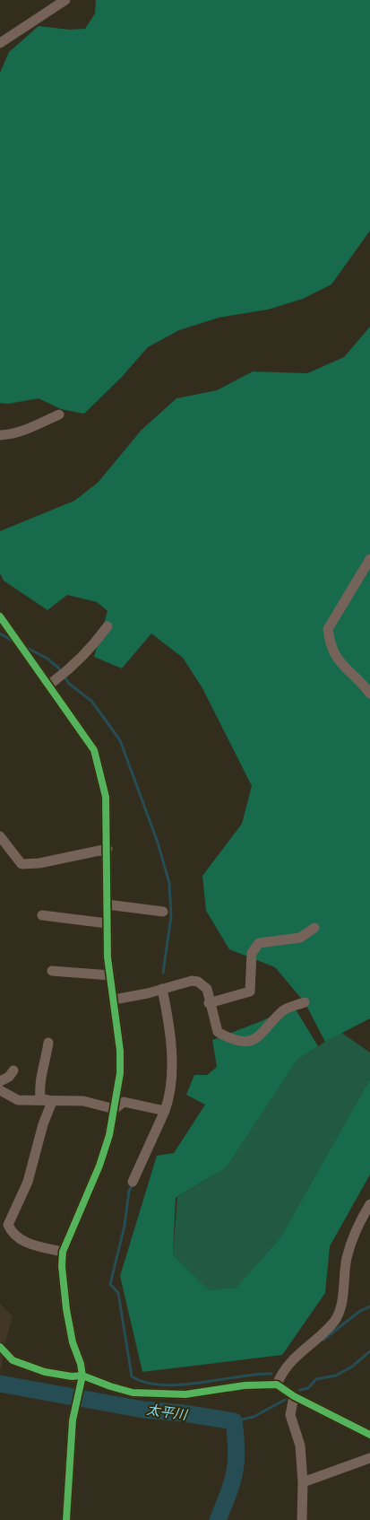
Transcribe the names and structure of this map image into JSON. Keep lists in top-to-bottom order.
{
  "water": ["太平川"]
}
